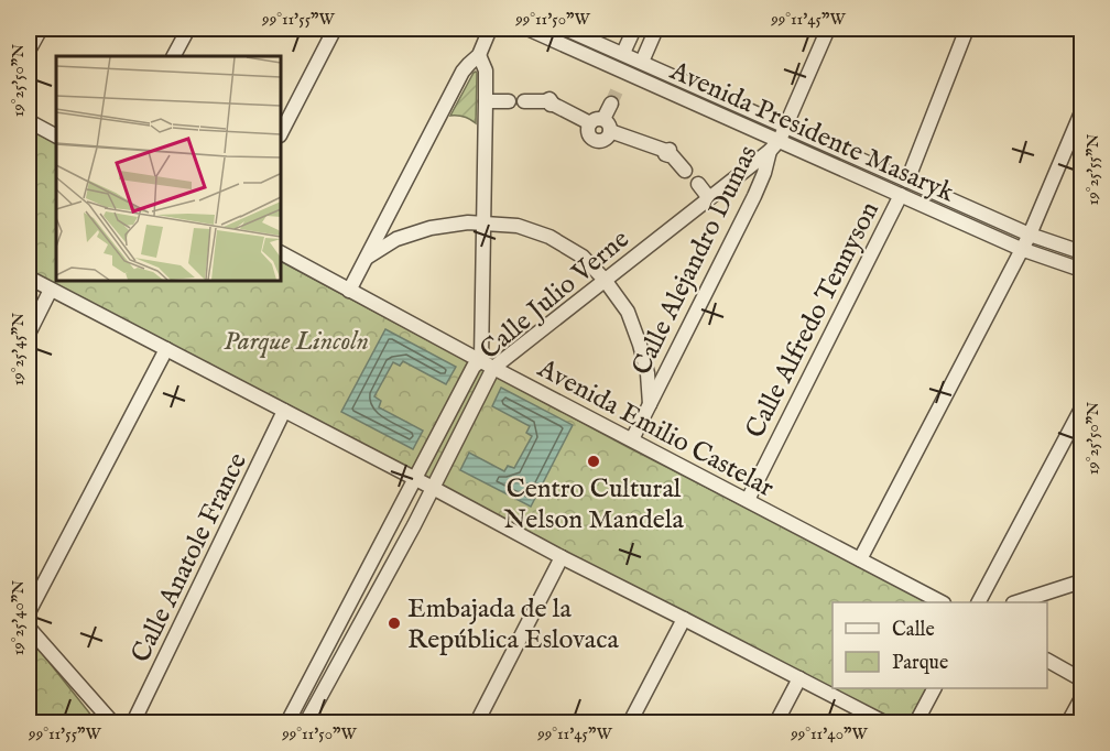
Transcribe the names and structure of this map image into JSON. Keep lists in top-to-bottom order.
{
  "streets": {
    "street": [
      "Avenida Presidente Masaryk",
      "Calle Alejandro Dumas",
      "Calle Julio Verne",
      "Calle Alfredo Tennyson",
      "Avenida Emilio Castelar",
      "Calle Anatole France"
    ]
  },
  "crossings": [
    ["Avenida Presidente Masaryk", "Calle Alejandro Dumas"],
    ["Avenida Presidente Masaryk", "Calle Alfredo Tennyson"],
    ["Calle Alejandro Dumas", "Calle Julio Verne"],
    ["Calle Alejandro Dumas", "Avenida Emilio Castelar"],
    ["Calle Julio Verne", "Avenida Emilio Castelar"],
    ["Calle Alfredo Tennyson", "Avenida Emilio Castelar"]
  ],
  "parks": ["Parque Lincoln"],
  "places": ["Centro Cultural Nelson Mandela", "Embajada de la República Eslovaca"],
  "legend": ["Calle", "Parque"],
  "coordinates": [
    "99°11'55\"W",
    "99°11'50\"W",
    "99°11'45\"W",
    "19°25'50\"N",
    "19°25'55\"N",
    "19°25'45\"N",
    "19°25'40\"N",
    "99°11'40\"W"
  ]
}
